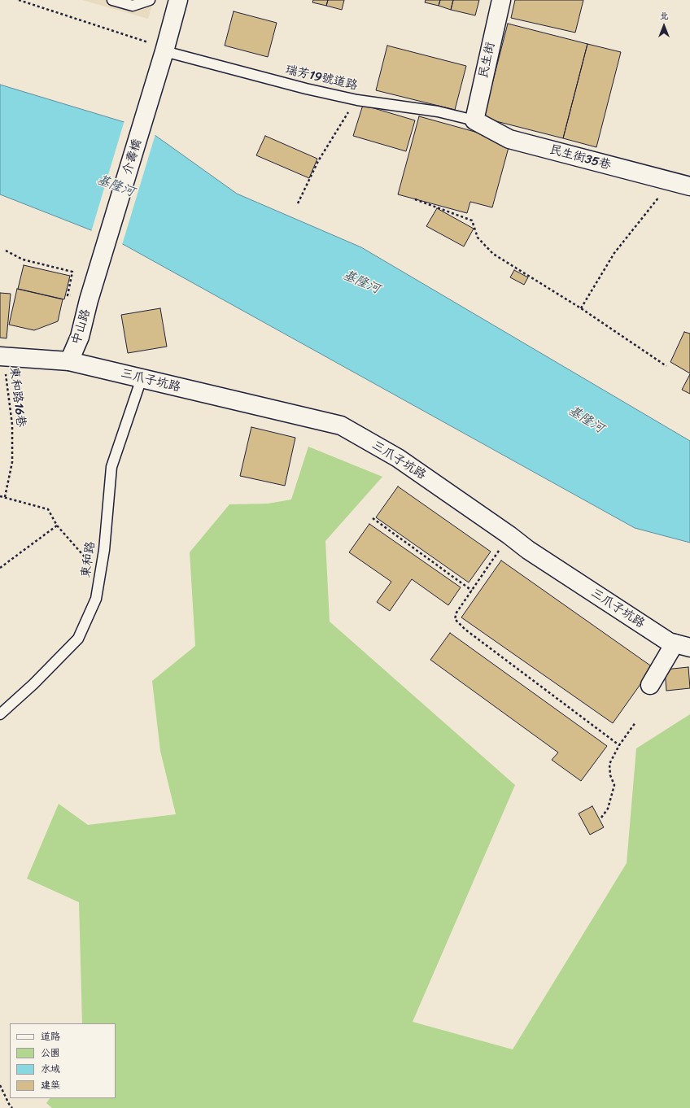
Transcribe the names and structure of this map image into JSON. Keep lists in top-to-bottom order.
{
  "streets": {
    "street": [
      "民生街",
      "介壽橋",
      "民生街35巷",
      "中山路",
      "三爪子坑路"
    ],
    "lane": ["瑞芳19號道路", "東和路"],
    "path": ["東和路16巷"]
  },
  "crossings": [
    ["民生街", "瑞芳19號道路"],
    ["民生街", "民生街35巷"],
    ["瑞芳19號道路", "介壽橋"],
    ["瑞芳19號道路", "民生街35巷"],
    ["介壽橋", "中山路"],
    ["中山路", "三爪子坑路"],
    ["中山路", "東和路16巷"],
    ["三爪子坑路", "東和路"]
  ],
  "water": ["基隆河"],
  "legend": [
    "道路",
    "公園",
    "水域",
    "建築"
  ],
  "north": "top"
}
